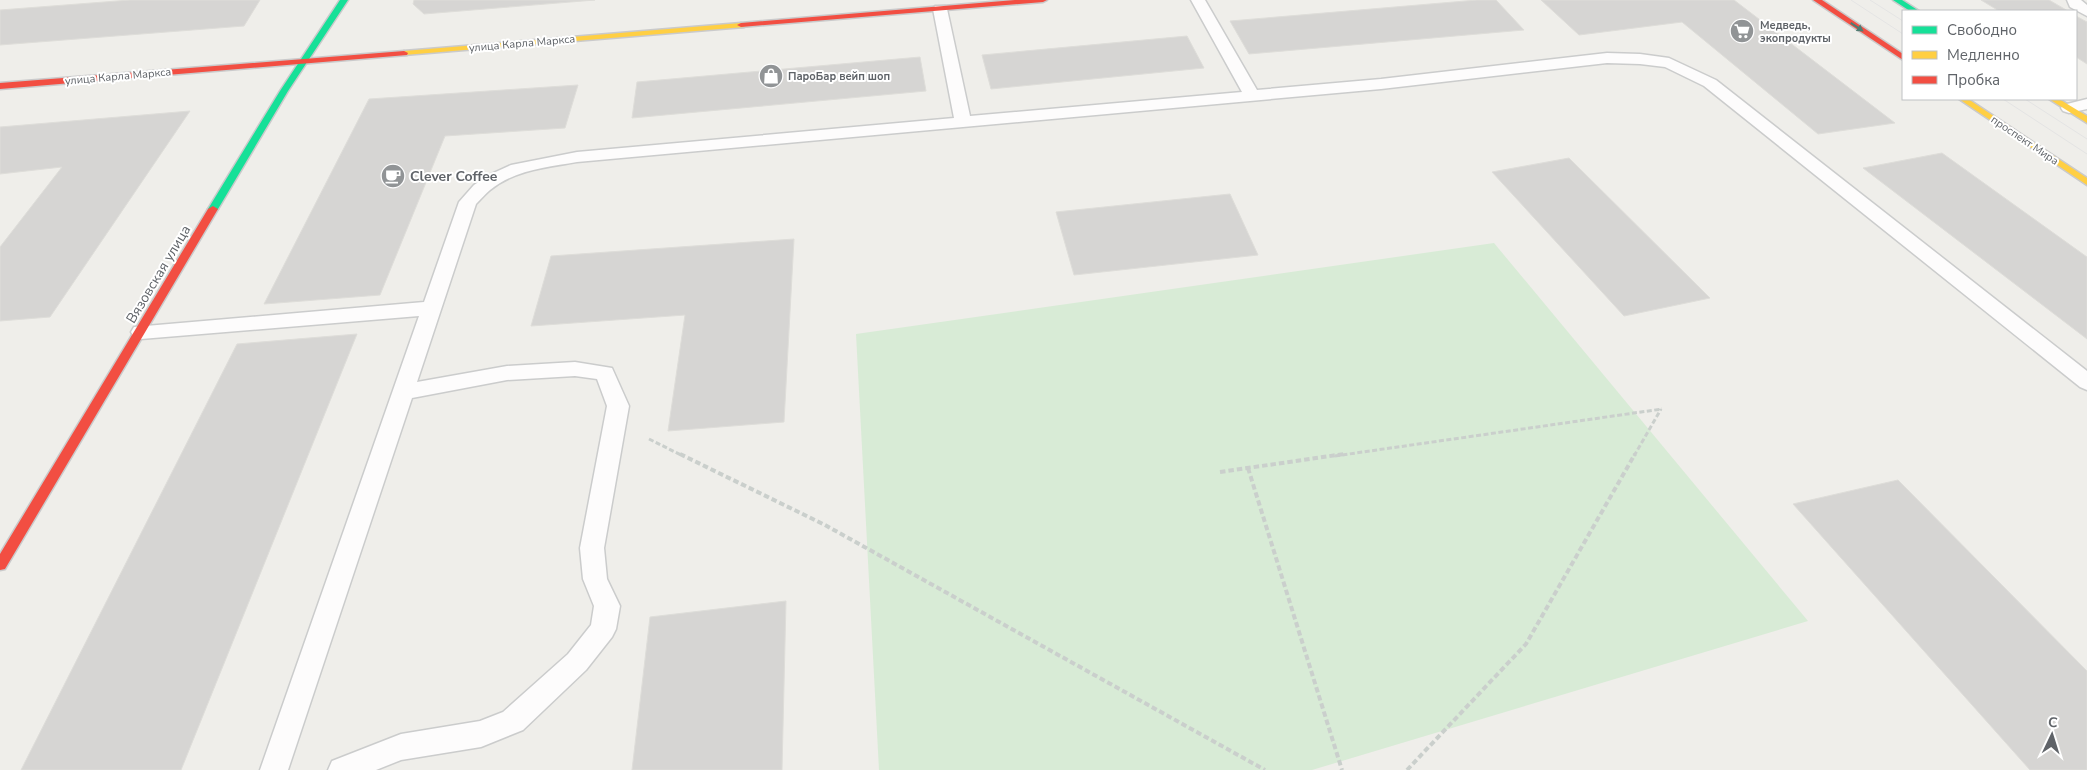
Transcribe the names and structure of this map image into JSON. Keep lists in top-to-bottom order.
{
  "streets": {
    "street": ["улица Карла Маркса", "проспект Мира", "Вязовская улица"]
  },
  "crossings": [
    ["улица Карла Маркса", "Вязовская улица"]
  ],
  "places": {
    "supermarket": ["Медведь, экопродукты"],
    "shop": ["ПароБар вейп шоп"],
    "cafe": ["Clever Coffee"]
  },
  "legend": ["Свободно", "Медленно", "Пробка"],
  "north": "top"
}
